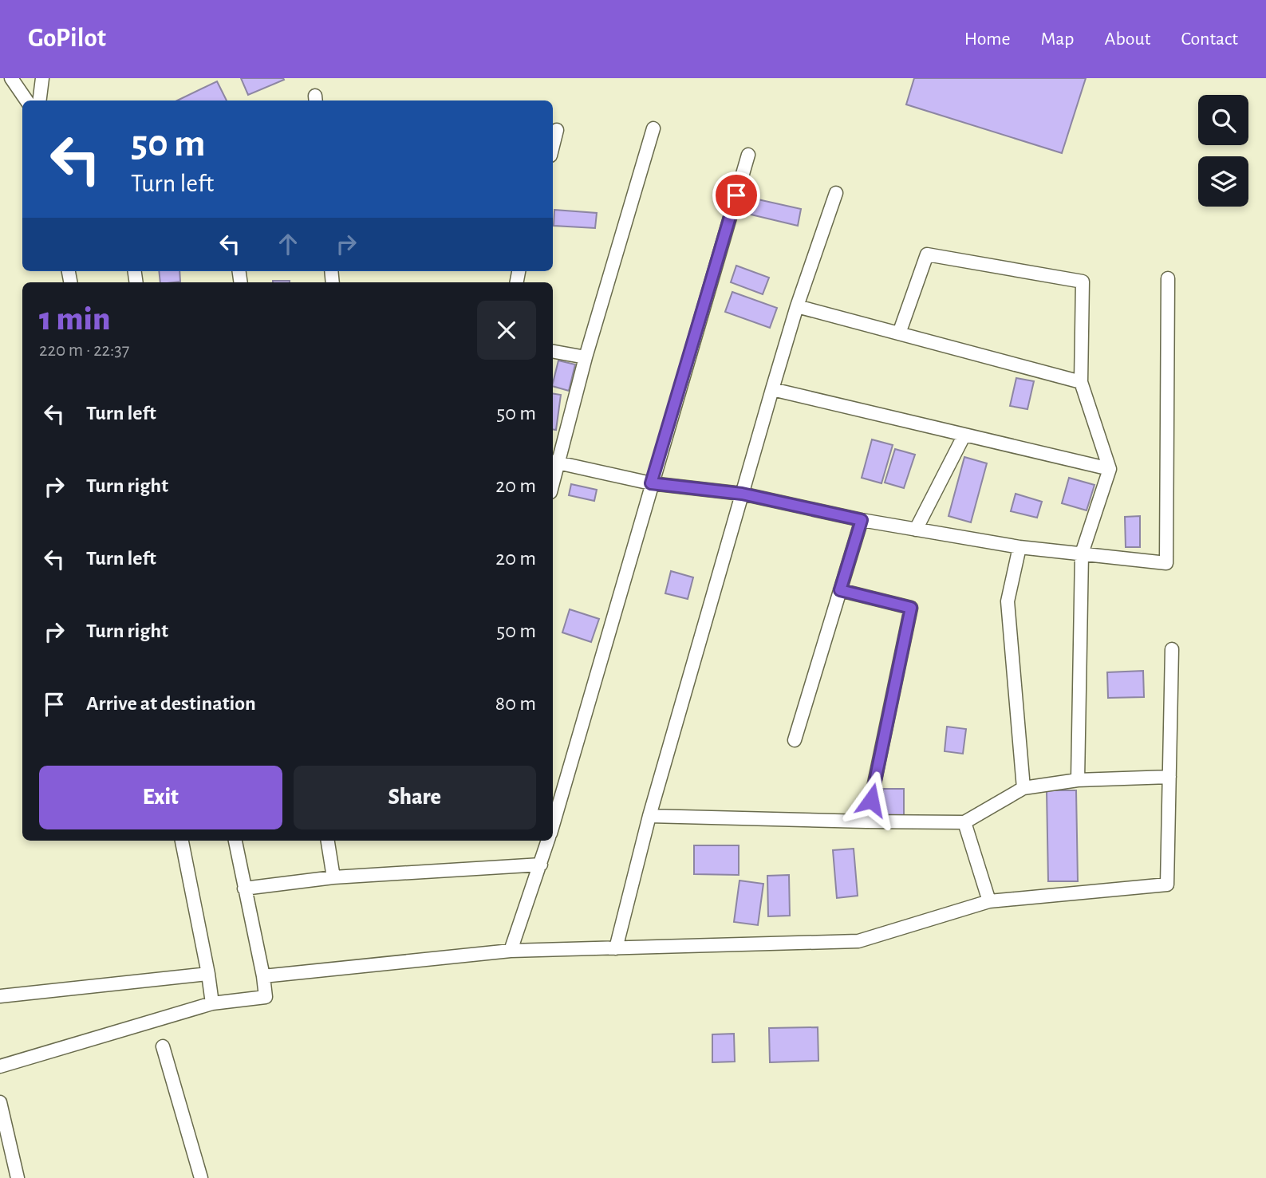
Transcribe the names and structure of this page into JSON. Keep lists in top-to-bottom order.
{
  "page": {
    "header": "GoPilot",
    "nav": [
      "Home",
      "Map",
      "About",
      "Contact"
    ],
    "turn": ["50 m", "Turn left"],
    "heading": ["1 min", "220 m · 22:37"],
    "list": [
      {
        "name": "Turn left",
        "value": "50 m"
      },
      {
        "name": "Turn right",
        "value": "20 m"
      },
      {
        "name": "Turn left",
        "value": "20 m"
      },
      {
        "name": "Turn right",
        "value": "50 m"
      },
      {
        "name": "Arrive at destination",
        "value": "80 m"
      }
    ],
    "buttons": ["Exit", "Share"]
  }
}
